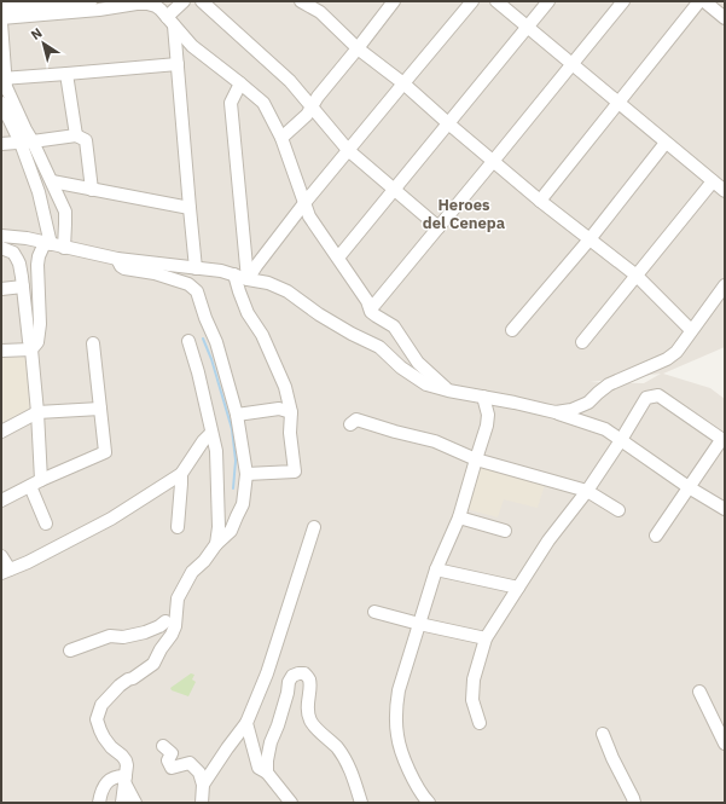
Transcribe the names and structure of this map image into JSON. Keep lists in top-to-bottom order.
{
  "districts": ["Heroes del Cenepa"],
  "north": "top left"
}
